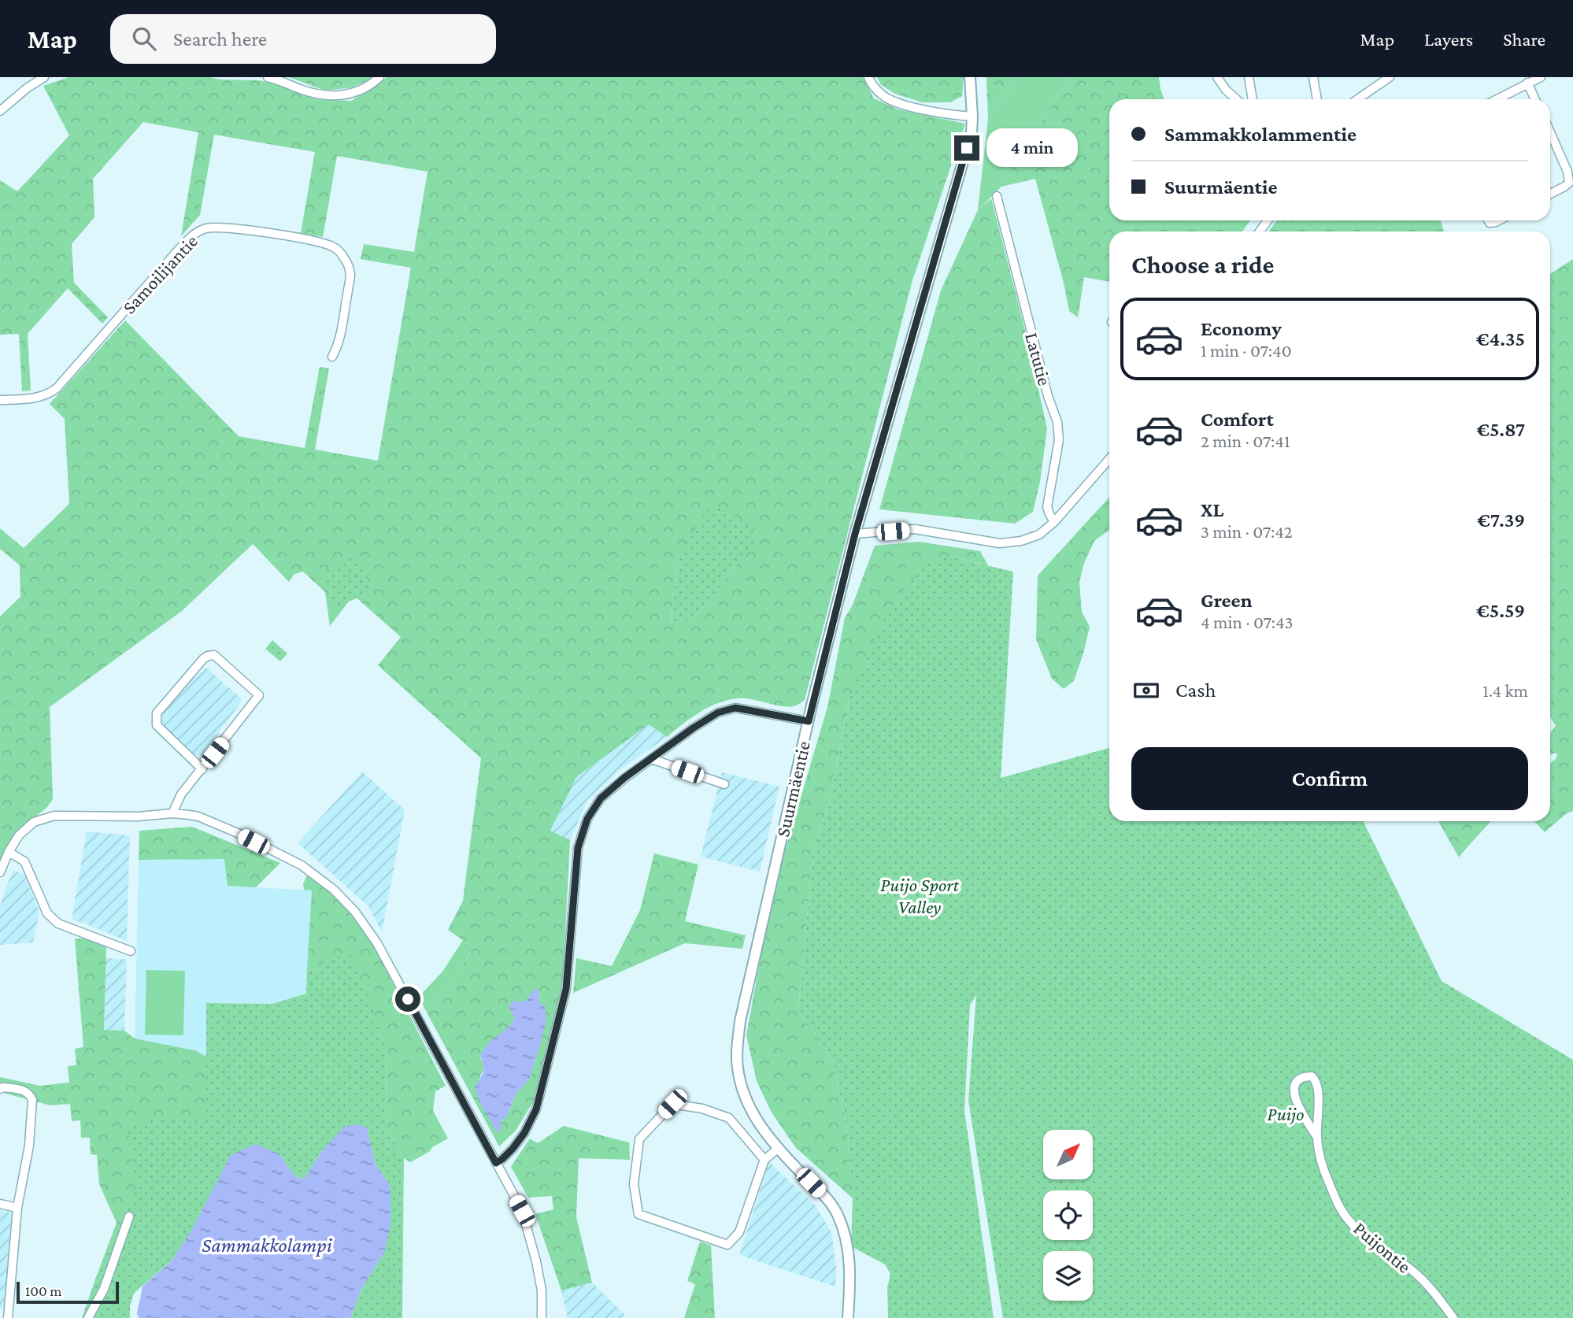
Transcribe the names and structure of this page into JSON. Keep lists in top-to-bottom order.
{
  "streets": {
    "main road": ["Suurmäentie"],
    "street": ["Samoilijantie", "Latutie", "Puijontie"]
  },
  "water": ["Sammakkolampi"],
  "parks": ["Puijo Sport Valley", "Puijo"],
  "scale_bar": "100 m",
  "north": "top right",
  "page": {
    "header": "Map",
    "search": "Search here",
    "nav": ["Map", "Layers", "Share"],
    "banner": ["Sammakkolammentie", "Suurmäentie"],
    "bubble": "4 min",
    "heading": "Choose a ride",
    "list": [
      {
        "name": "Economy",
        "note": "1 min · 07:40",
        "value": "€4.35"
      },
      {
        "name": "Comfort",
        "note": "2 min · 07:41",
        "value": "€5.87"
      },
      {
        "name": "XL",
        "note": "3 min · 07:42",
        "value": "€7.39"
      },
      {
        "name": "Green",
        "note": "4 min · 07:43",
        "value": "€5.59"
      }
    ],
    "pay": ["Cash", "1.4 km"],
    "buttons": "Confirm",
    "scale": "100 m"
  }
}
